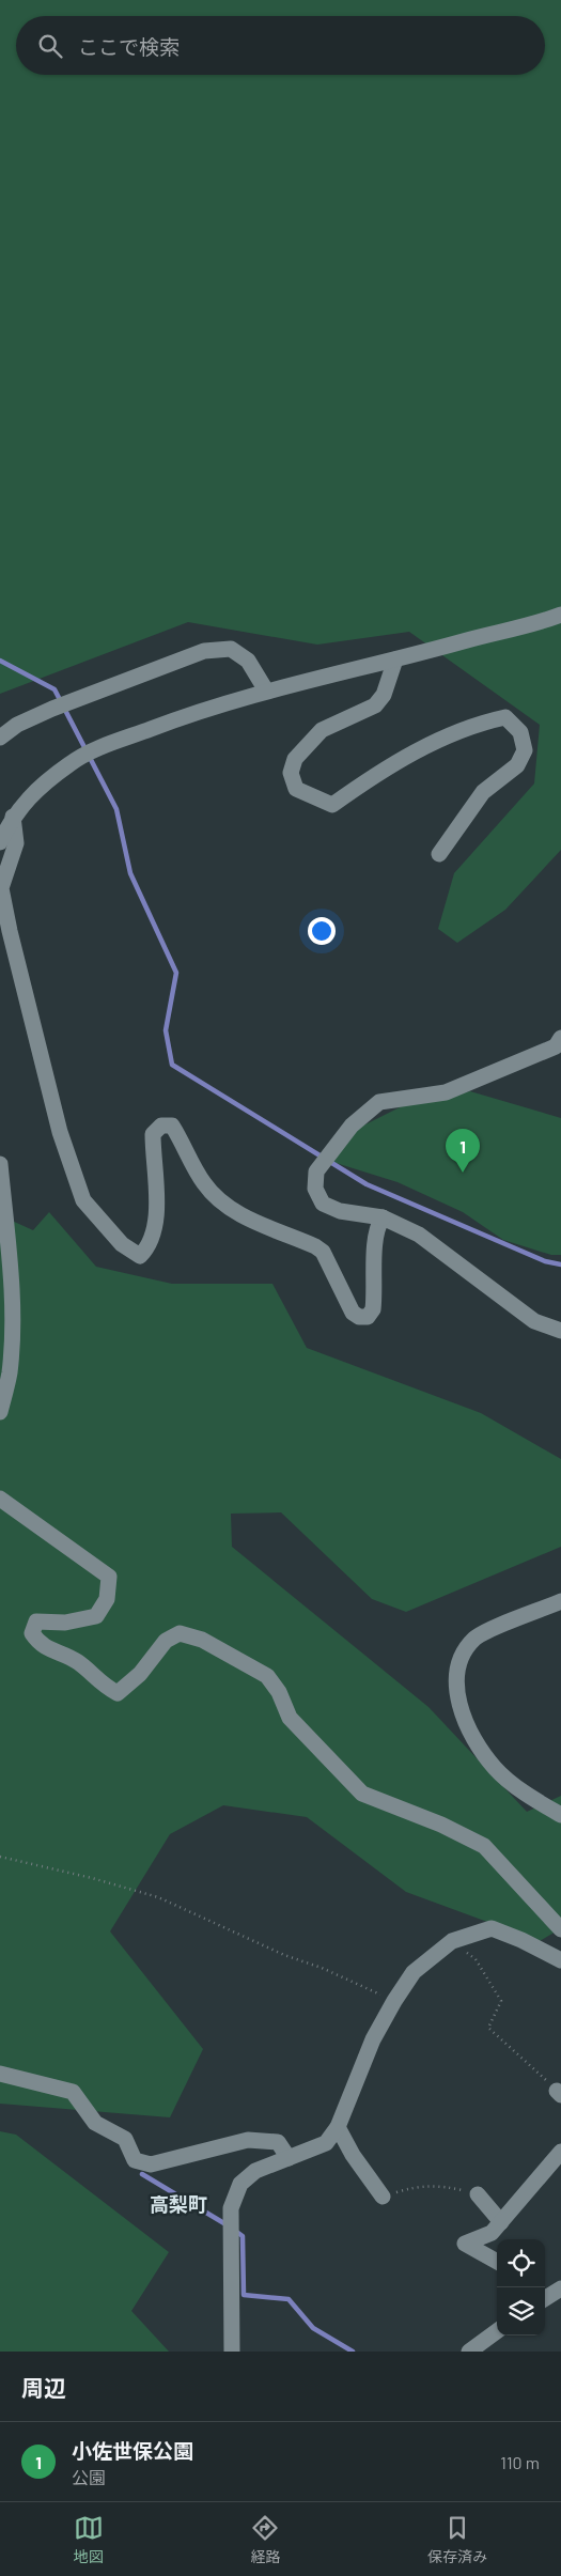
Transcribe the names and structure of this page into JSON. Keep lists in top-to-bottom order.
{
  "districts": ["高梨町"],
  "page": {
    "search": "ここで検索",
    "pins": "1",
    "heading": "周辺",
    "list": [
      {
        "mark": "1",
        "name": "小佐世保公園",
        "note": "公園",
        "value": "110 m"
      }
    ],
    "nav": ["地図", "経路", "保存済み"]
  }
}
